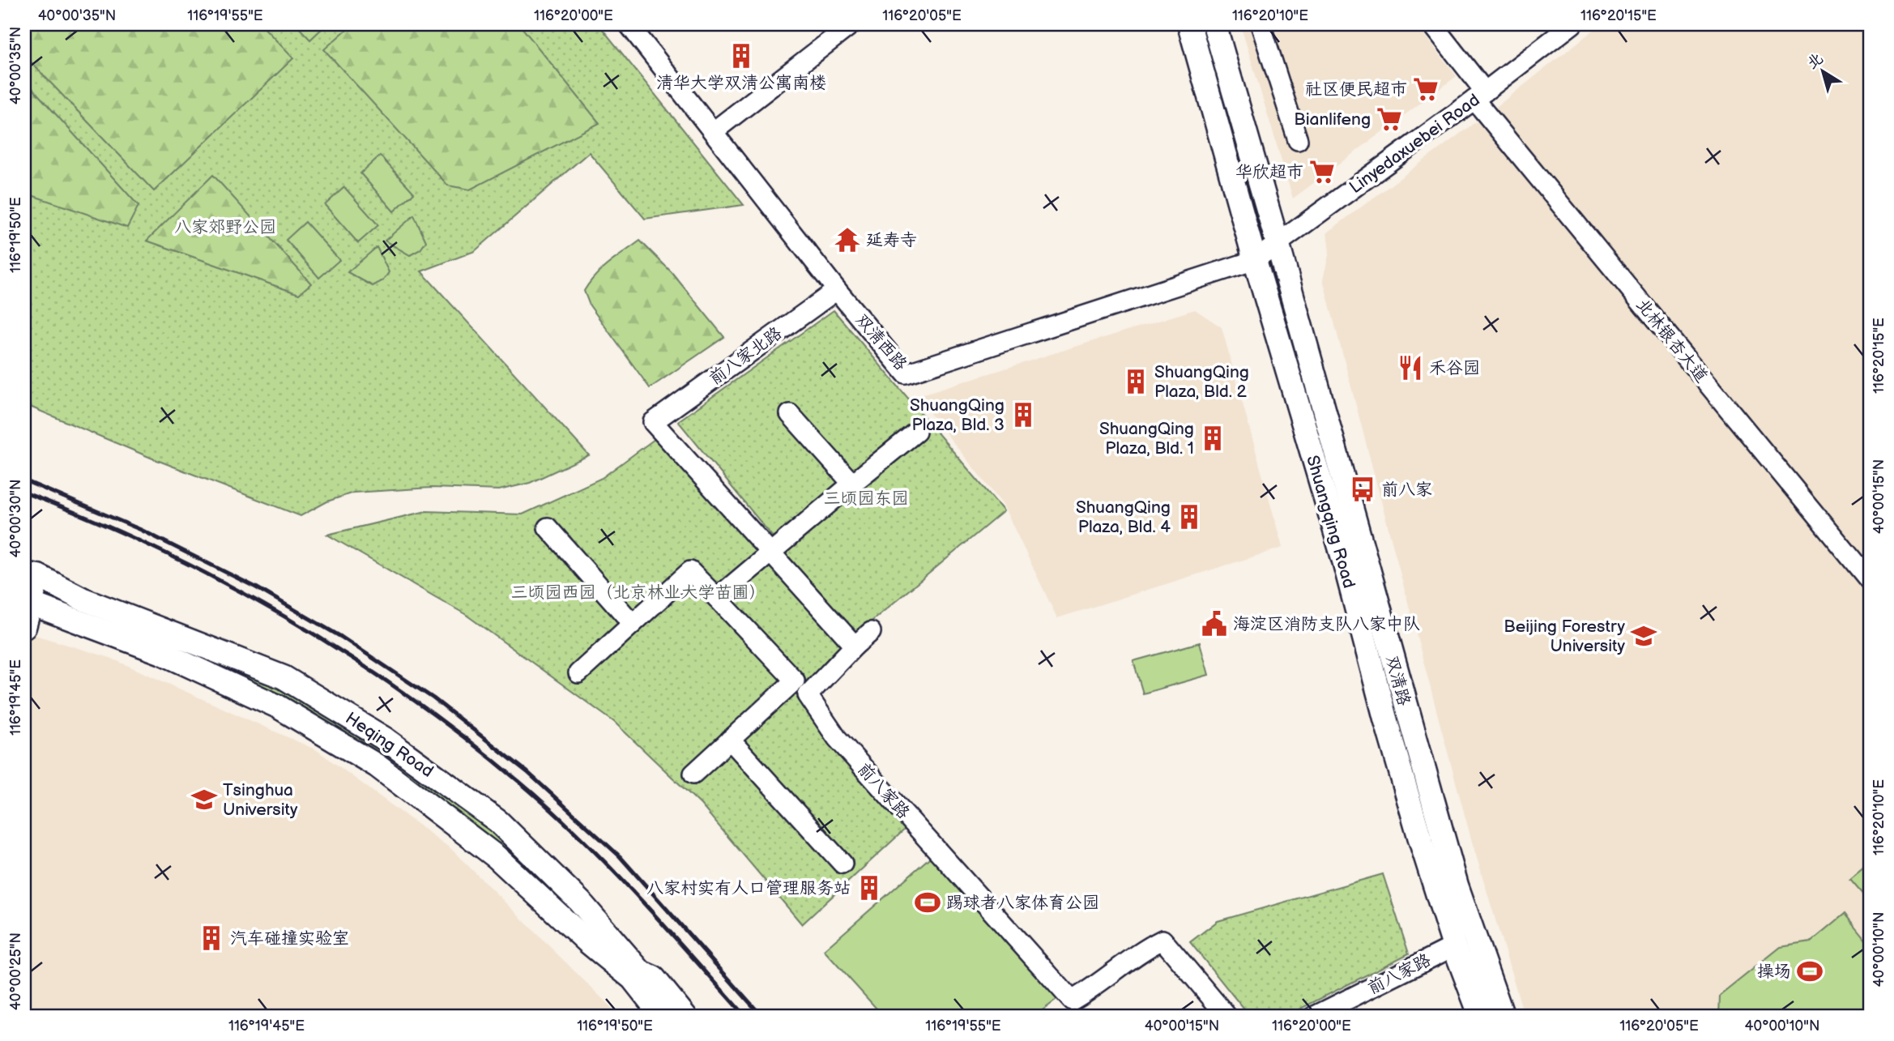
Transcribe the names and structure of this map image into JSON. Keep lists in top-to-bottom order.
{
  "streets": {
    "main road": ["Shuangqing Road", "双清路", "Heqing Road"],
    "street": [
      "Linyedaxuebei Road",
      "北林银杏大道",
      "双清西路",
      "前八家北路",
      "前八家路"
    ]
  },
  "crossings": [
    ["Linyedaxuebei Road", "北林银杏大道"],
    ["Linyedaxuebei Road", "双清西路"],
    ["Linyedaxuebei Road", "Shuangqing Road"],
    ["Linyedaxuebei Road", "双清路"],
    ["双清西路", "前八家北路"],
    ["双清西路", "Shuangqing Road"],
    ["Shuangqing Road", "前八家路"]
  ],
  "parks": ["八家郊野公园", "三顷园东园", "三顷园西园（北京林业大学苗圃）"],
  "places": {
    "building": [
      "清华大学双清公寓南楼",
      "ShuangQing Plaza, Bld. 2",
      "ShuangQing Plaza, Bld. 3",
      "ShuangQing Plaza, Bld. 1",
      "ShuangQing Plaza, Bld. 4",
      "八家村实有人口管理服务站",
      "汽车碰撞实验室"
    ],
    "supermarket": ["社区便民超市", "Bianlifeng", "华欣超市"],
    "temple": ["延寿寺"],
    "restaurant": ["禾谷园"],
    "bus stop": ["前八家"],
    "public building": ["海淀区消防支队八家中队"],
    "school or university": ["Beijing Forestry University", "Tsinghua University"],
    "sports": ["踢球者八家体育公园", "操场"]
  },
  "north": "top left",
  "coordinates": [
    "40°00'35\"N",
    "116°19'55\"E",
    "116°20'00\"E",
    "116°20'05\"E",
    "116°20'10\"E",
    "116°20'15\"E",
    "116°19'50\"E",
    "40°00'15\"N",
    "40°00'30\"N",
    "116°19'45\"E",
    "40°00'10\"N",
    "40°00'25\"N"
  ]
}
